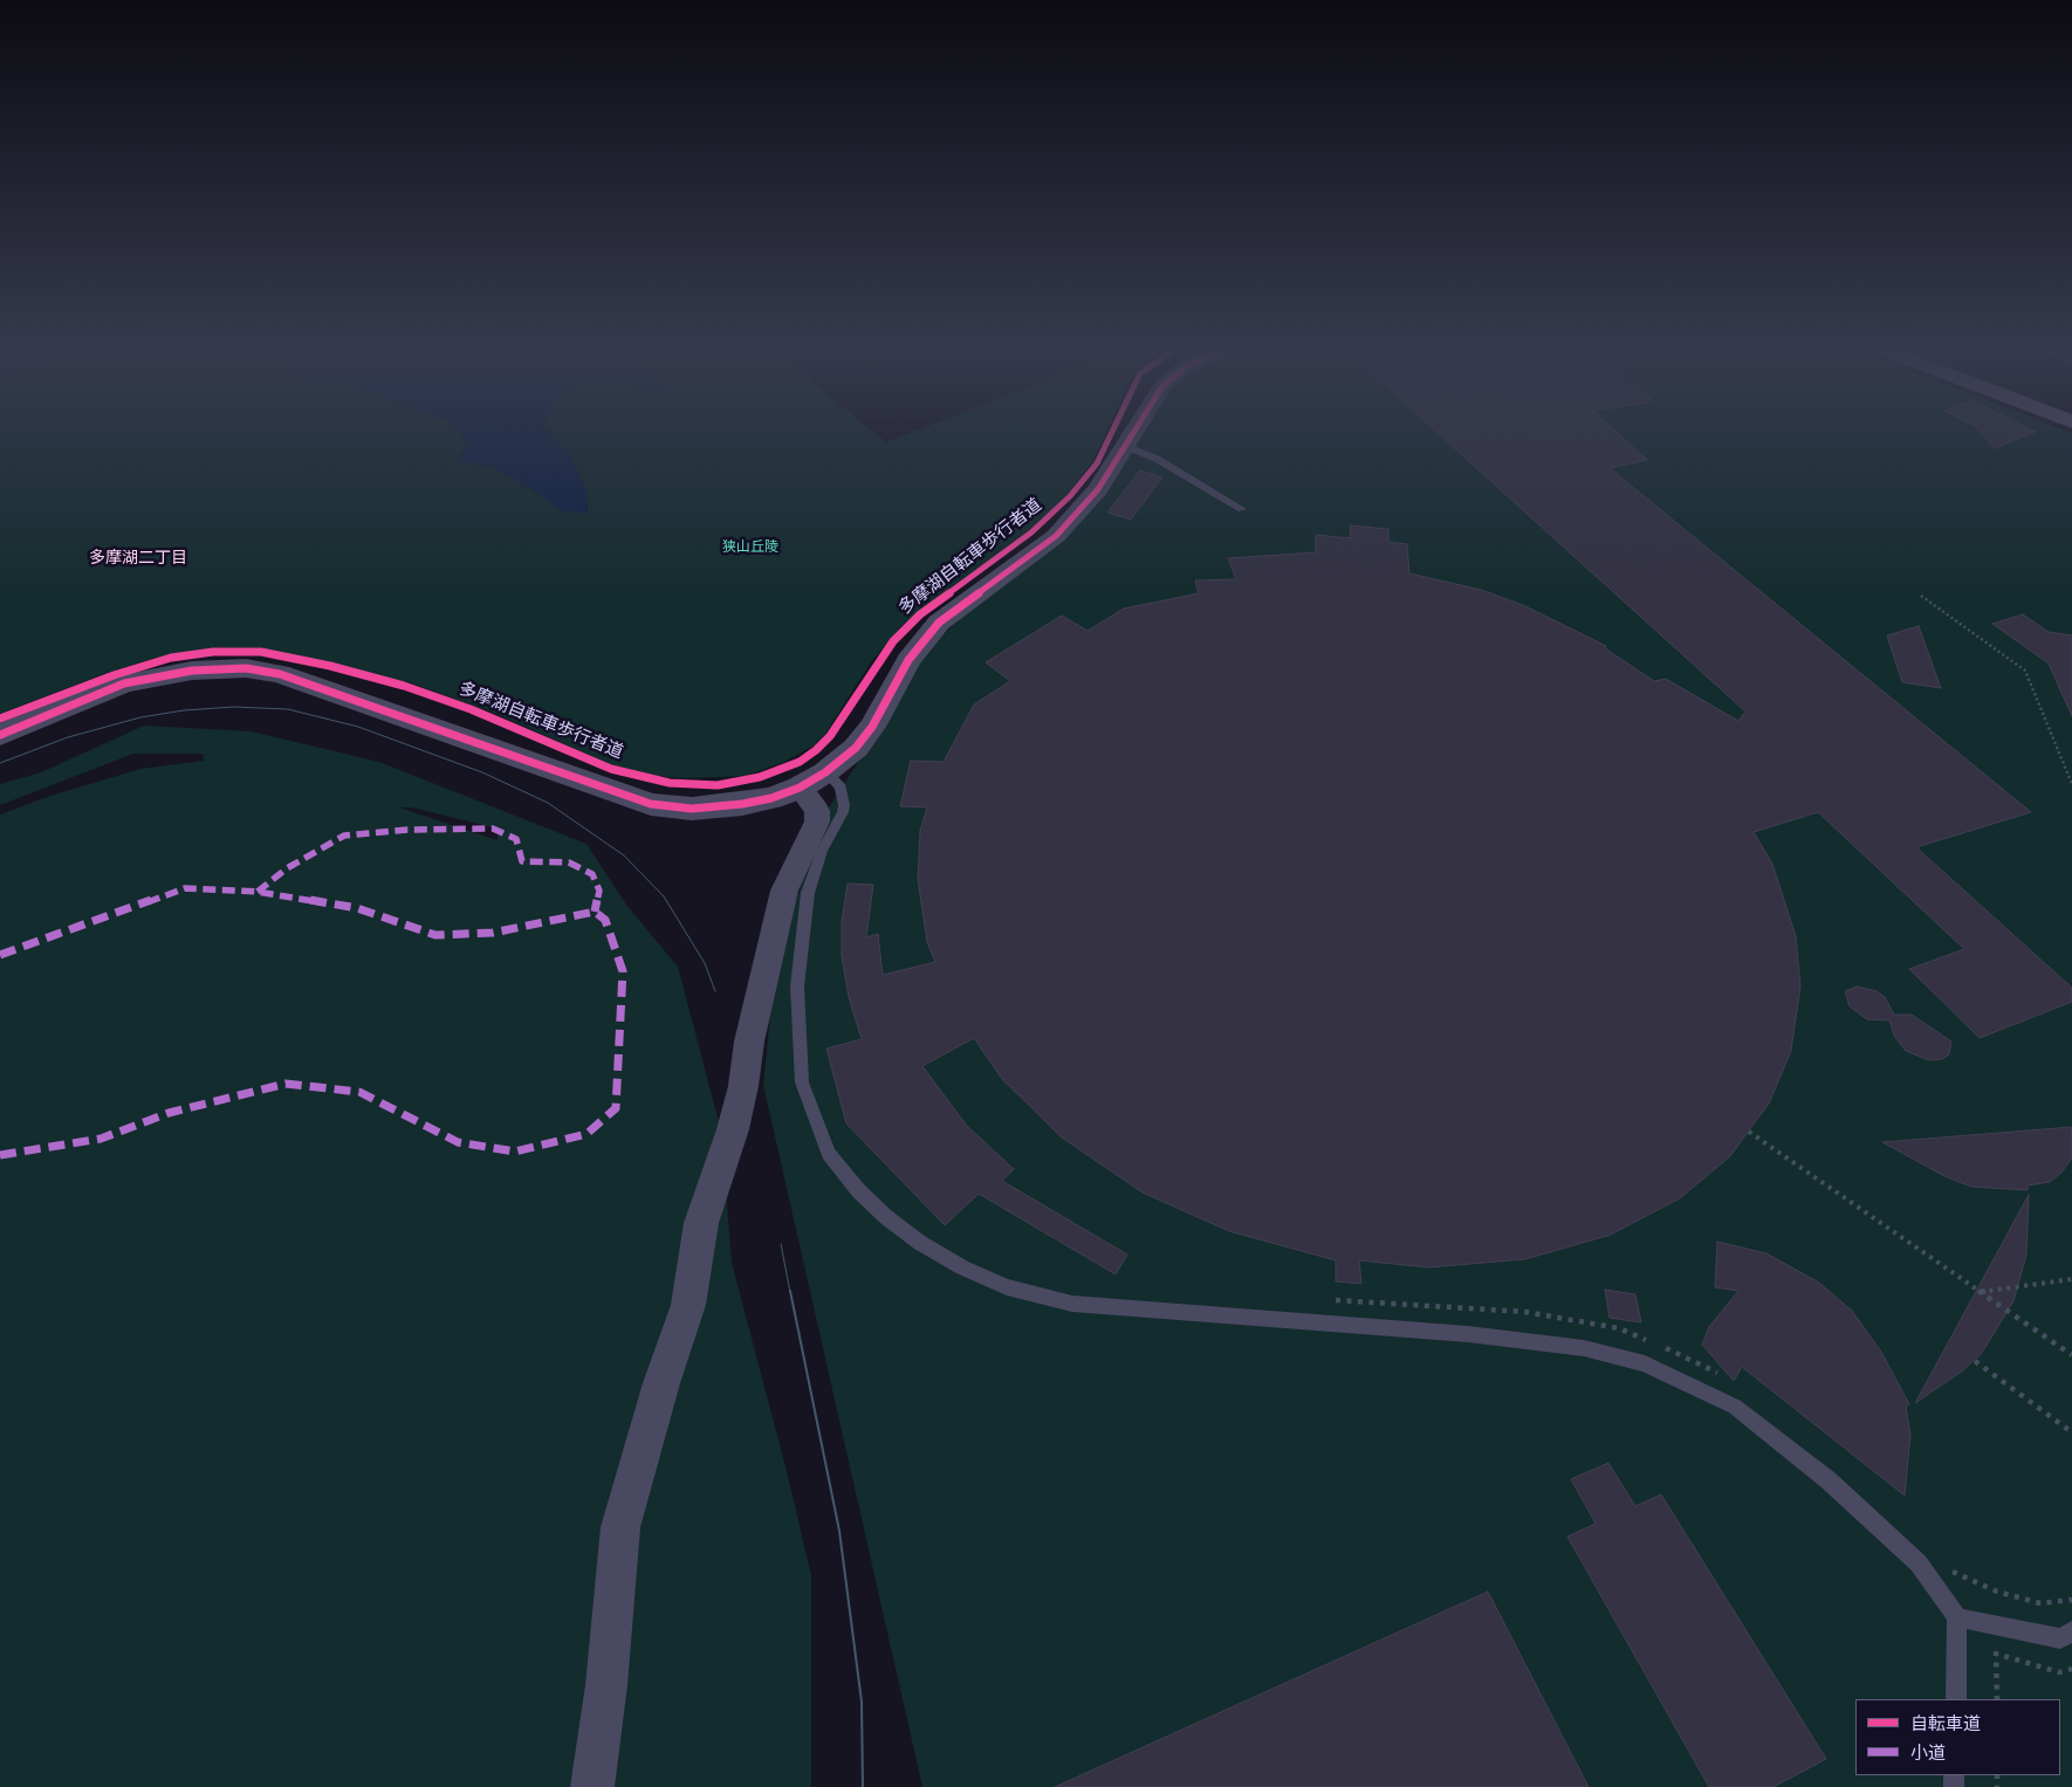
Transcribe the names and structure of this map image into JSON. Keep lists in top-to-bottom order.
{
  "streets": {
    "cycle path": ["多摩湖自転車歩行者道"]
  },
  "districts": ["多摩湖二丁目"],
  "parks": ["狭山丘陵"],
  "legend": ["自転車道", "小道"]
}
